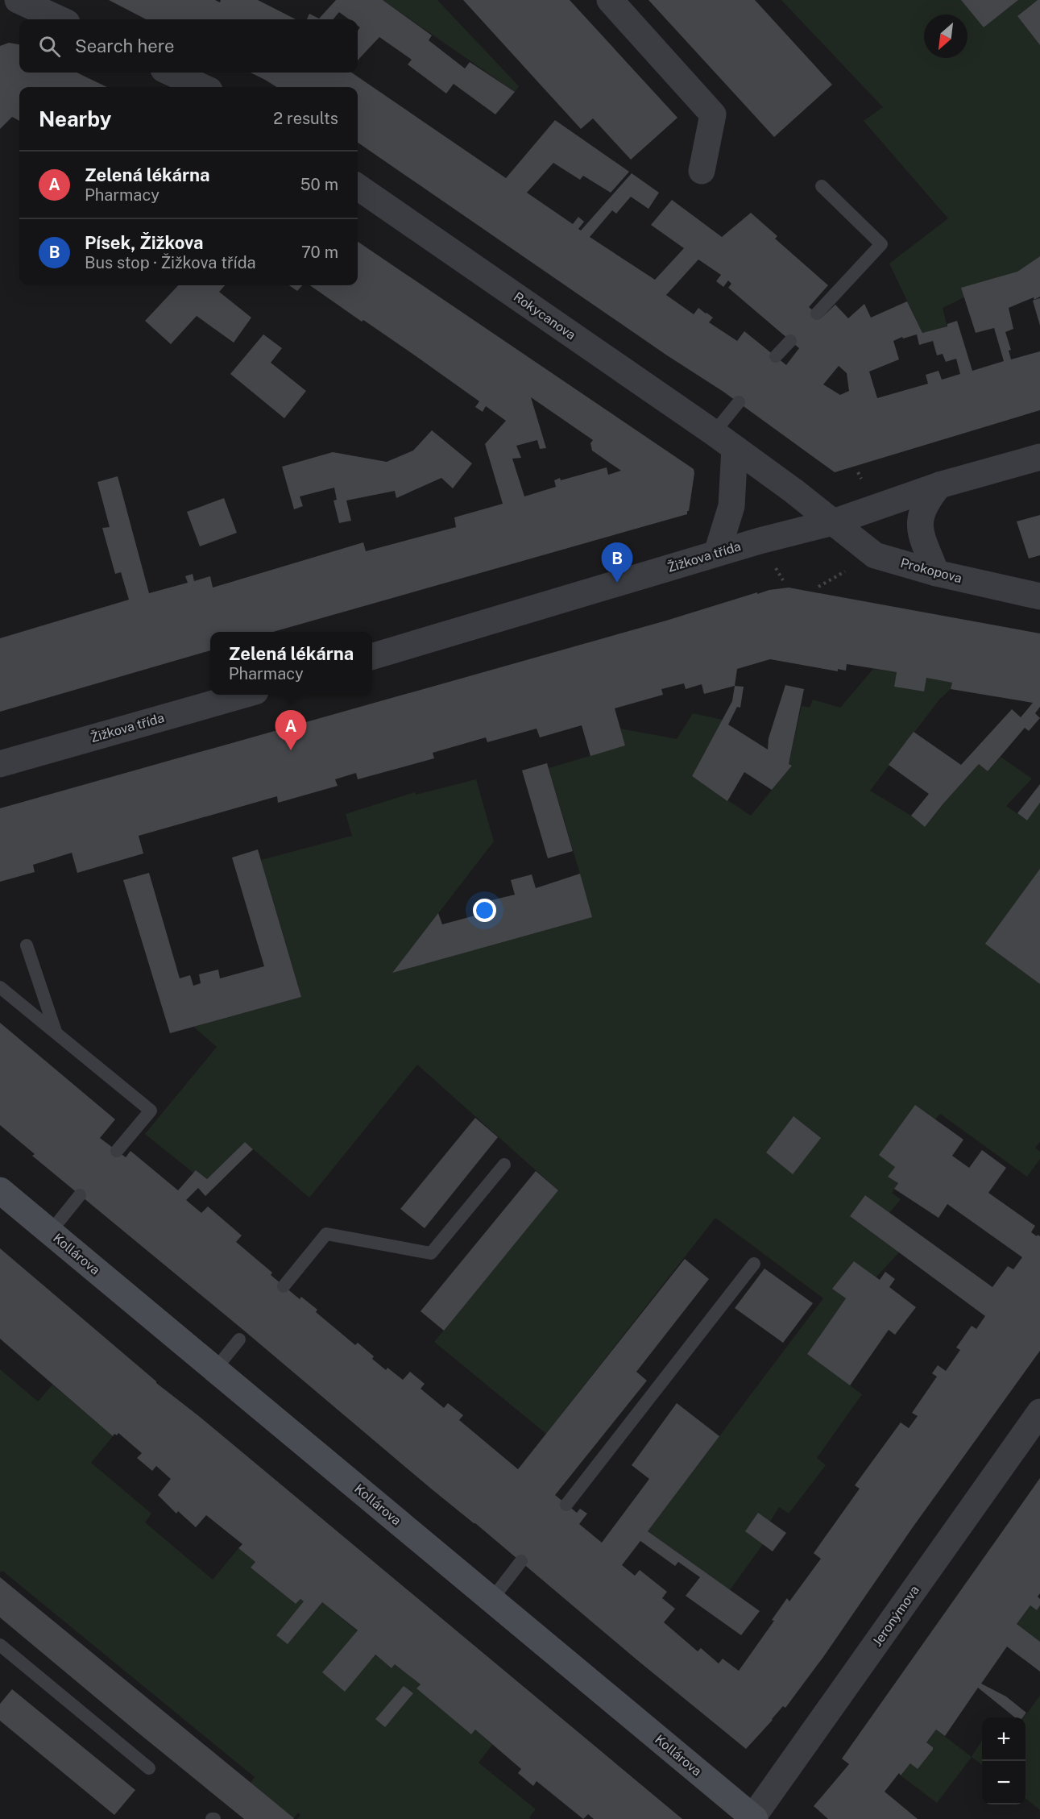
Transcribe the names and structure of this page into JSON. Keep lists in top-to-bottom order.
{
  "streets": {
    "main road": ["Kollárova"],
    "street": [
      "Rokycanova",
      "Žižkova třída",
      "Prokopova",
      "Jeronýmova"
    ]
  },
  "crossings": [
    ["Rokycanova", "Žižkova třída"],
    ["Rokycanova", "Prokopova"],
    ["Žižkova třída", "Prokopova"],
    ["Kollárova", "Jeronýmova"]
  ],
  "north": "bottom left",
  "page": {
    "search": "Search here",
    "heading": ["Nearby", "2 results"],
    "list": [
      {
        "mark": "A",
        "name": "Zelená lékárna",
        "note": "Pharmacy",
        "value": "50 m"
      },
      {
        "mark": "B",
        "name": "Písek, Žižkova",
        "note": "Bus stop · Žižkova třída",
        "value": "70 m"
      }
    ],
    "pins": ["B", "A"],
    "popup": ["Zelená lékárna", "Pharmacy"],
    "map_buttons": ["+", "−"]
  }
}
